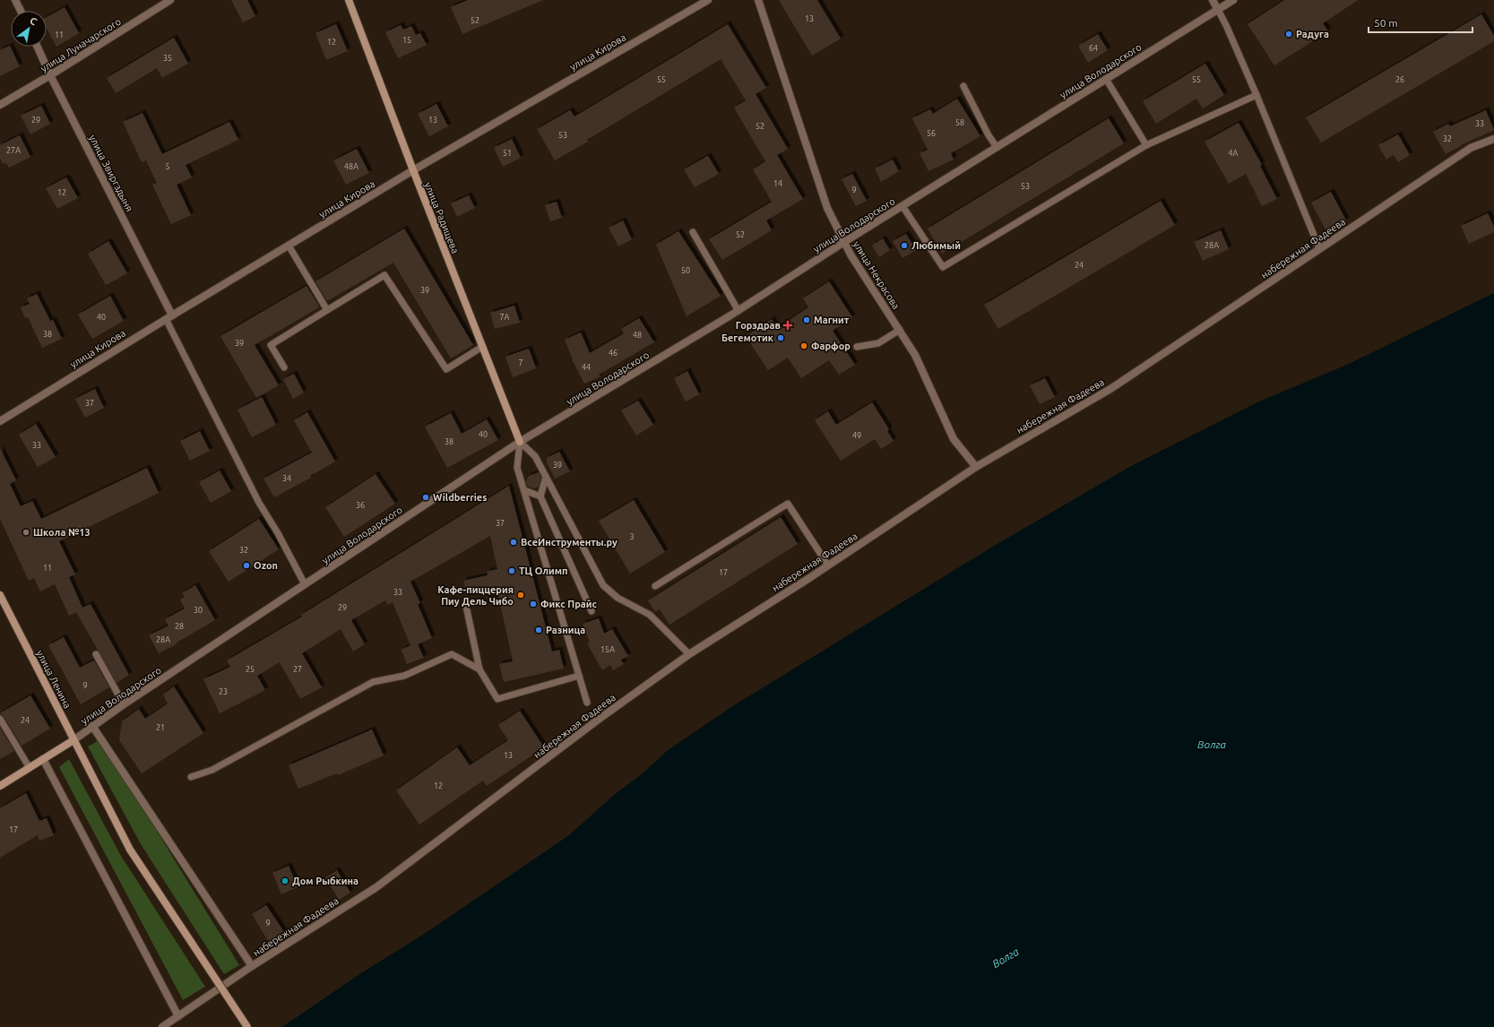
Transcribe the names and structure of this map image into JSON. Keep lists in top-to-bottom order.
{
  "streets": {
    "main road": ["улица Володарского", "улица Радищева", "улица Ленина"],
    "street": [
      "улица Луначарского",
      "улица Кирова",
      "улица Звиргздыня",
      "набережная Фадеева",
      "улица Некрасова"
    ]
  },
  "crossings": [
    ["улица Луначарского", "улица Звиргздыня"],
    ["улица Кирова", "улица Звиргздыня"],
    ["улица Кирова", "улица Радищева"],
    ["улица Володарского", "улица Радищева"],
    ["улица Володарского", "улица Некрасова"],
    ["улица Володарского", "улица Ленина"],
    ["набережная Фадеева", "улица Некрасова"]
  ],
  "water": ["Волга"],
  "places": {
    "other": [
      "Радуга",
      "Любимый",
      "Магнит",
      "Бегемотик",
      "Фарфор",
      "Wildberries",
      "Школа №13",
      "ВсеИнструменты.ру",
      "Ozon",
      "ТЦ Олимп",
      "Кафе-пиццерия Пиу Дель Чибо",
      "Фикс Прайс",
      "Разница",
      "Дом Рыбкина"
    ],
    "health": ["Горздрав"]
  },
  "house_numbers": [
    "13",
    "52",
    "11",
    "15",
    "12",
    "64",
    "35",
    "55",
    "55",
    "26",
    "29",
    "13",
    "58",
    "33",
    "52",
    "56",
    "53",
    "32",
    "27А",
    "51",
    "4А",
    "5",
    "48А",
    "14",
    "53",
    "9",
    "12",
    "52",
    "28А",
    "24",
    "50",
    "39",
    "40",
    "7А",
    "38",
    "48",
    "39",
    "46",
    "7",
    "44",
    "37",
    "40",
    "49",
    "38",
    "33",
    "39",
    "34",
    "36",
    "37",
    "3",
    "32",
    "11",
    "17",
    "33",
    "29",
    "30",
    "28",
    "28А",
    "15А",
    "25",
    "27",
    "9",
    "23",
    "24",
    "21",
    "13",
    "12",
    "17",
    "9"
  ],
  "scale_bar": "50 m",
  "north": "top right"
}
